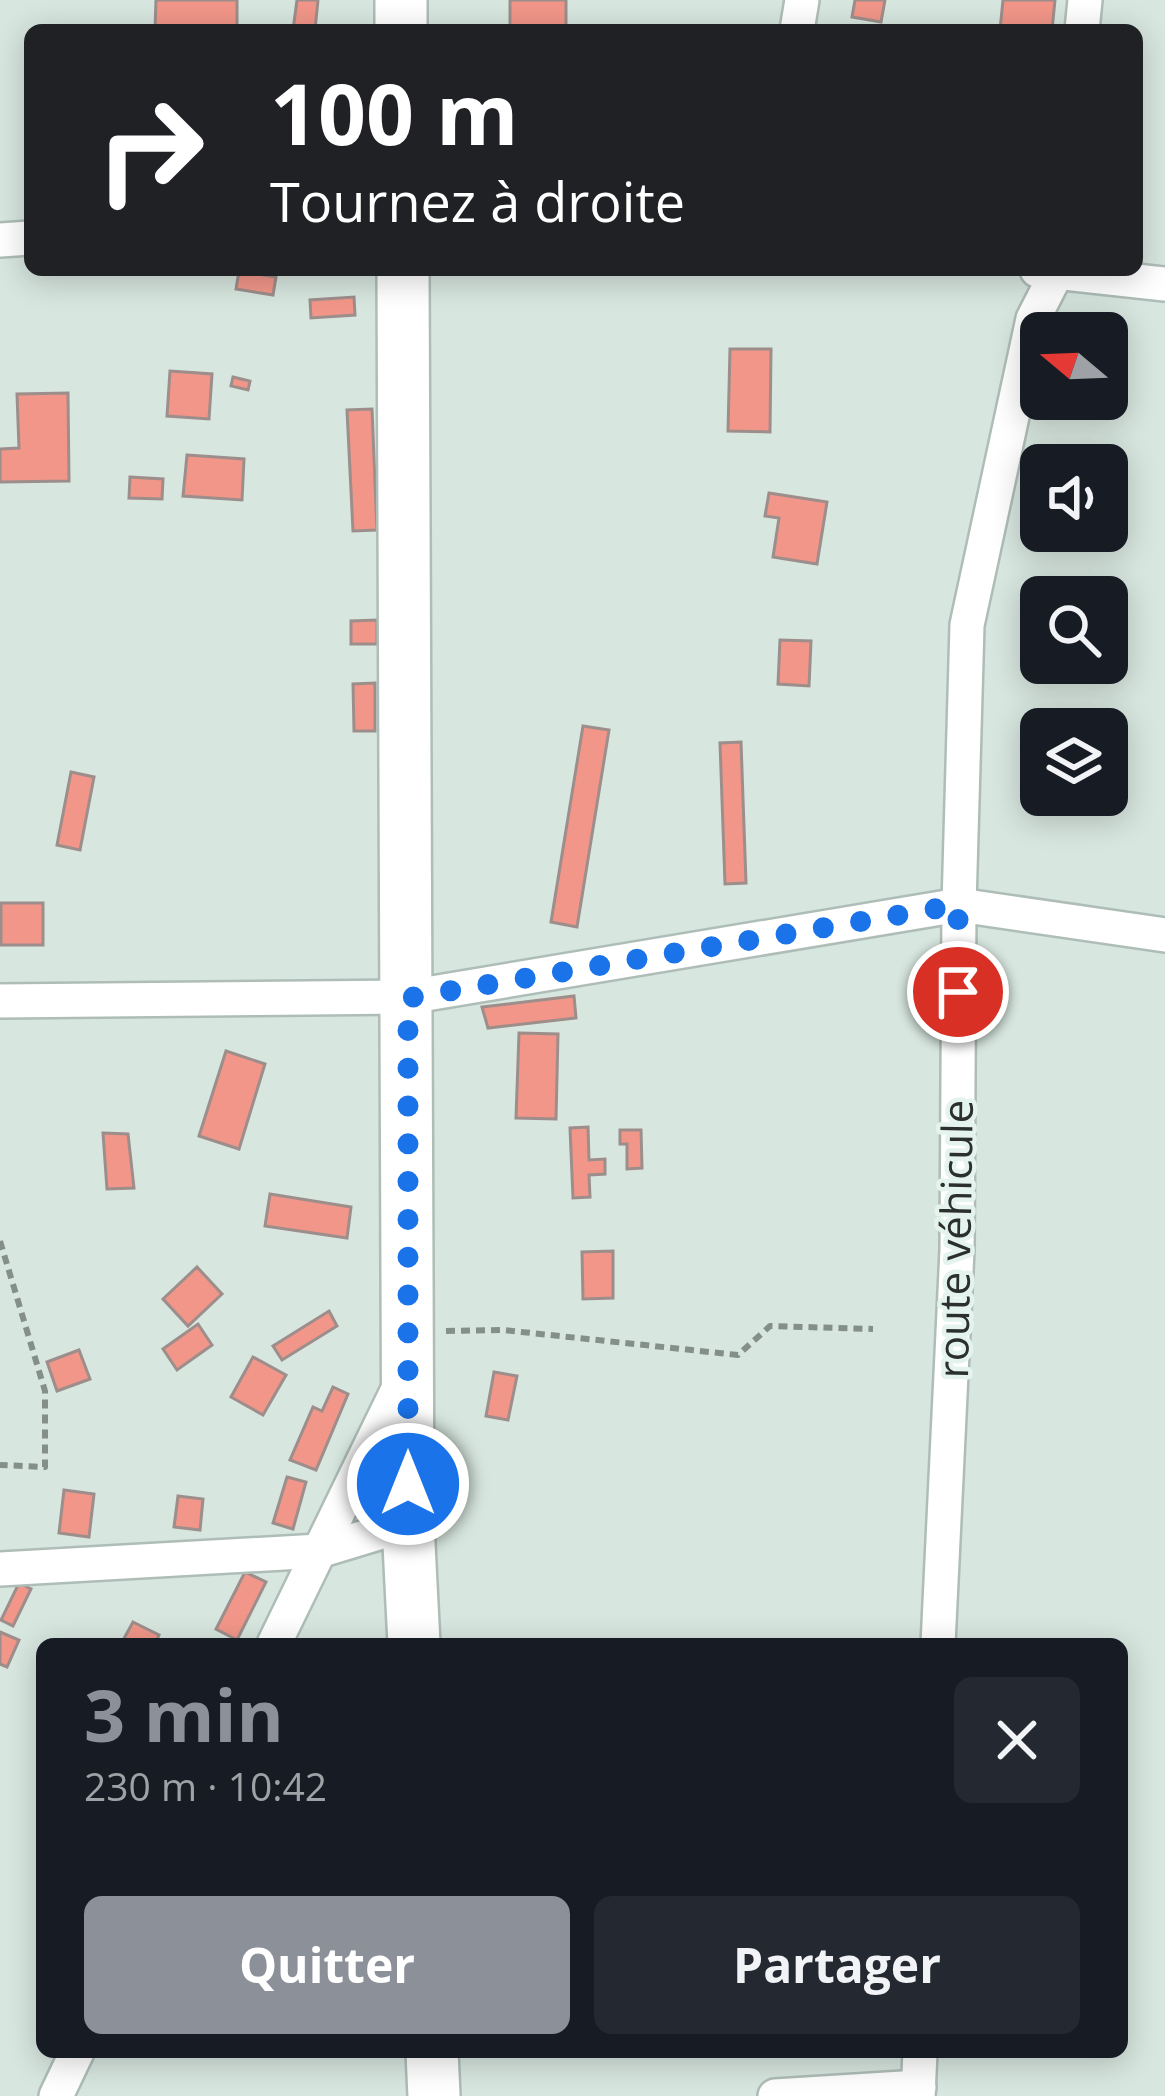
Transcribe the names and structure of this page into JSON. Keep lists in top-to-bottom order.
{
  "streets": {
    "street": ["route véhicule"]
  },
  "north": "left",
  "page": {
    "turn": ["100 m", "Tournez à droite"],
    "heading": ["3 min", "230 m · 10:42"],
    "buttons": ["Quitter", "Partager"]
  }
}
